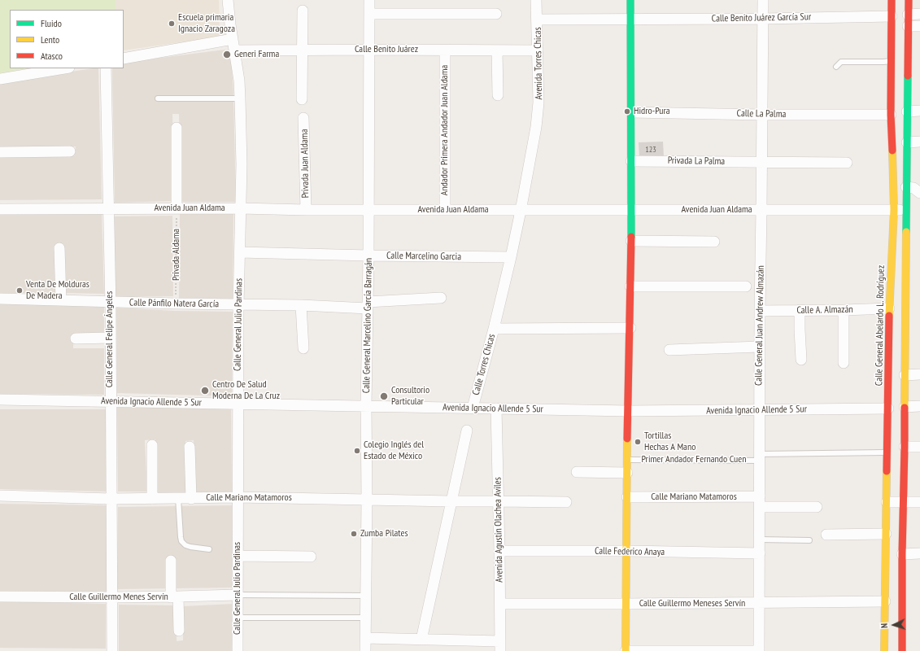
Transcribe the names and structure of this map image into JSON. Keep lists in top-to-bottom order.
{
  "streets": {
    "main road": ["Calle General Abelardo L. Rodríguez"],
    "street": [
      "Calle Benito Juárez García Sur",
      "Calle Benito Juárez",
      "Avenida Torres Chicas",
      "Calle La Palma",
      "Andador Primera Andador Juan Aldama",
      "Privada La Palma",
      "Privada Juan Aldama",
      "Avenida Juan Aldama",
      "Calle Marcelino Garcia",
      "Calle Pánfilo Natera García",
      "Calle A. Almazán",
      "Calle General Julio Pardinas",
      "Calle General Marcelino García Barragán",
      "Calle General Juan Andrew Almazán",
      "Calle General Felipe Ángeles",
      "Calle Torres Chicas",
      "Avenida Ignacio Allende 5 Sur",
      "Calle Mariano Matamoros",
      "Avenida Agustin Olachea Aviles",
      "Calle Federico Anaya",
      "Calle Guillermo Menes Servín",
      "Calle Guillermo Meneses Servín"
    ],
    "lane": ["Primer Andador Fernando Cuen"],
    "path": ["Privada Aldama"]
  },
  "crossings": [
    ["Calle Benito Juárez García Sur", "Avenida Torres Chicas"],
    ["Calle Benito Juárez García Sur", "Calle General Juan Andrew Almazán"],
    ["Calle Benito Juárez García Sur", "Calle General Abelardo L. Rodríguez"],
    ["Calle Benito Juárez", "Avenida Torres Chicas"],
    ["Calle Benito Juárez", "Andador Primera Andador Juan Aldama"],
    ["Calle Benito Juárez", "Calle General Julio Pardinas"],
    ["Calle Benito Juárez", "Calle General Marcelino García Barragán"],
    ["Avenida Torres Chicas", "Calle Torres Chicas"],
    ["Calle La Palma", "Calle General Juan Andrew Almazán"],
    ["Calle La Palma", "Calle General Abelardo L. Rodríguez"],
    ["Andador Primera Andador Juan Aldama", "Avenida Juan Aldama"],
    ["Privada La Palma", "Calle General Juan Andrew Almazán"],
    ["Privada Juan Aldama", "Avenida Juan Aldama"],
    ["Avenida Juan Aldama", "Privada Aldama"],
    ["Avenida Juan Aldama", "Calle General Julio Pardinas"],
    ["Avenida Juan Aldama", "Calle General Marcelino García Barragán"],
    ["Avenida Juan Aldama", "Calle General Juan Andrew Almazán"],
    ["Avenida Juan Aldama", "Calle General Abelardo L. Rodríguez"],
    ["Avenida Juan Aldama", "Calle General Felipe Ángeles"],
    ["Avenida Juan Aldama", "Calle Torres Chicas"],
    ["Privada Aldama", "Calle Pánfilo Natera García"],
    ["Calle Marcelino Garcia", "Calle General Julio Pardinas"],
    ["Calle Marcelino Garcia", "Calle General Marcelino García Barragán"],
    ["Calle Marcelino Garcia", "Calle Torres Chicas"],
    ["Calle Pánfilo Natera García", "Calle General Julio Pardinas"],
    ["Calle Pánfilo Natera García", "Calle General Marcelino García Barragán"],
    ["Calle Pánfilo Natera García", "Calle General Felipe Ángeles"],
    ["Calle A. Almazán", "Calle General Juan Andrew Almazán"],
    ["Calle A. Almazán", "Calle General Abelardo L. Rodríguez"],
    ["Calle General Julio Pardinas", "Avenida Ignacio Allende 5 Sur"],
    ["Calle General Julio Pardinas", "Calle Mariano Matamoros"],
    ["Calle General Julio Pardinas", "Calle Guillermo Menes Servín"],
    ["Calle General Marcelino García Barragán", "Avenida Ignacio Allende 5 Sur"],
    ["Calle General Marcelino García Barragán", "Calle Mariano Matamoros"],
    ["Calle General Juan Andrew Almazán", "Avenida Ignacio Allende 5 Sur"],
    ["Calle General Juan Andrew Almazán", "Primer Andador Fernando Cuen"],
    ["Calle General Juan Andrew Almazán", "Calle Mariano Matamoros"],
    ["Calle General Juan Andrew Almazán", "Calle Federico Anaya"],
    ["Calle General Juan Andrew Almazán", "Calle Guillermo Meneses Servín"],
    ["Calle General Abelardo L. Rodríguez", "Avenida Ignacio Allende 5 Sur"],
    ["Calle General Abelardo L. Rodríguez", "Primer Andador Fernando Cuen"],
    ["Calle General Abelardo L. Rodríguez", "Calle Guillermo Meneses Servín"],
    ["Calle General Felipe Ángeles", "Avenida Ignacio Allende 5 Sur"],
    ["Calle General Felipe Ángeles", "Calle Mariano Matamoros"],
    ["Calle General Felipe Ángeles", "Calle Guillermo Menes Servín"],
    ["Calle Torres Chicas", "Avenida Ignacio Allende 5 Sur"],
    ["Avenida Ignacio Allende 5 Sur", "Avenida Agustin Olachea Aviles"],
    ["Calle Mariano Matamoros", "Avenida Agustin Olachea Aviles"],
    ["Avenida Agustin Olachea Aviles", "Calle Federico Anaya"],
    ["Avenida Agustin Olachea Aviles", "Calle Guillermo Meneses Servín"]
  ],
  "places": [
    "Escuela primaria Ignacio Zaragoza",
    "Generi Farma",
    "Hidro-Pura",
    "Venta De Molduras De Madera",
    "Centro De Salud Moderna De La Cruz",
    "Consultorio Particular",
    "Tortillas Hechas A Mano",
    "Colegio Inglés del Estado de México",
    "Zumba Pilates"
  ],
  "house_numbers": ["123"],
  "legend": ["Fluido", "Lento", "Atasco"],
  "north": "left"
}
